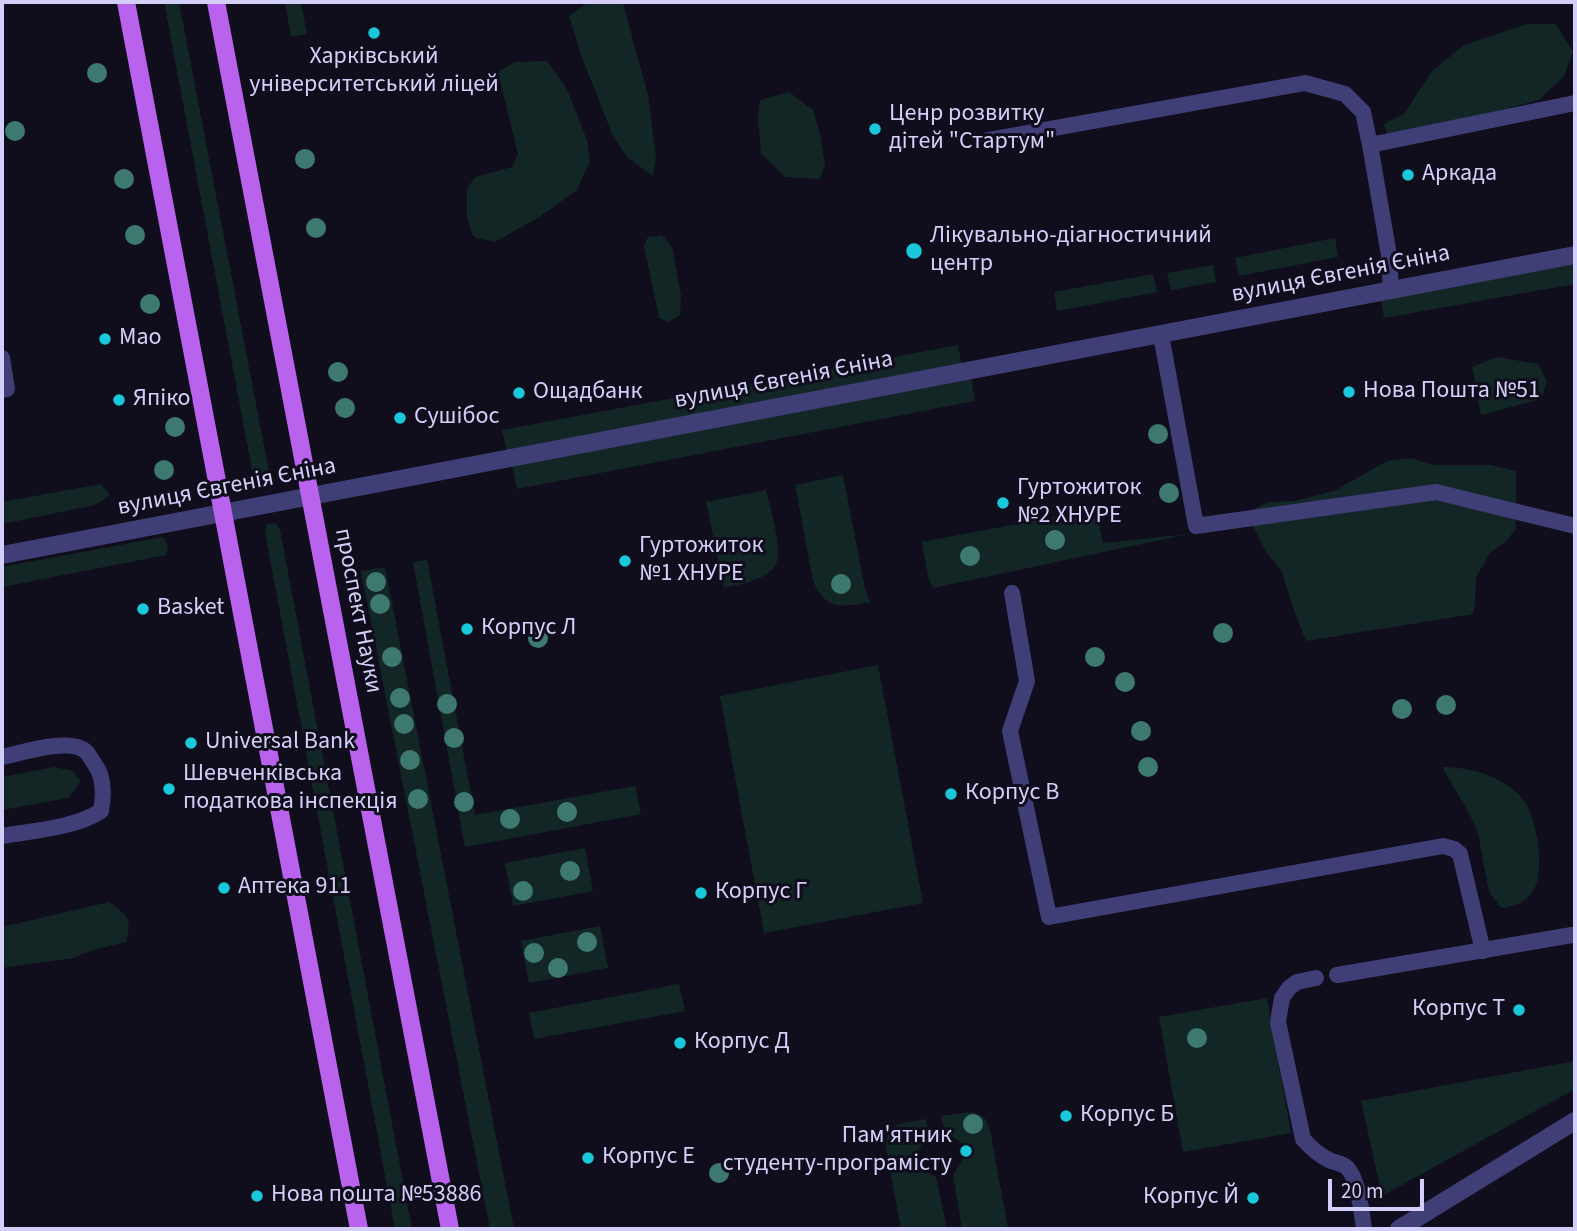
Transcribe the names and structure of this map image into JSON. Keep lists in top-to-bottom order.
{
  "streets": {
    "main road": ["проспект Науки"],
    "street": ["вулиця Євгенія Єніна"]
  },
  "crossings": [
    ["вулиця Євгенія Єніна", "проспект Науки"]
  ],
  "places": [
    "Харківський університетський ліцей",
    "Ценр розвитку дітей \"Стартум\"",
    "Аркада",
    "Лікувально-діагностичний центр",
    "Мао",
    "Нова Пошта №51",
    "Ощадбанк",
    "Япіко",
    "Сушібос",
    "Гуртожиток №2 ХНУРЕ",
    "Гуртожиток №1 ХНУРЕ",
    "Basket",
    "Корпус Л",
    "Universal Bank",
    "Шевченківська податкова інспекція",
    "Корпус В",
    "Аптека 911",
    "Корпус Г",
    "Корпус T",
    "Корпус Д",
    "Корпус Б",
    "Пам'ятник студенту-програмісту",
    "Корпус E",
    "Нова пошта №53886",
    "Корпус Й"
  ],
  "scale_bar": "20 m"
}
